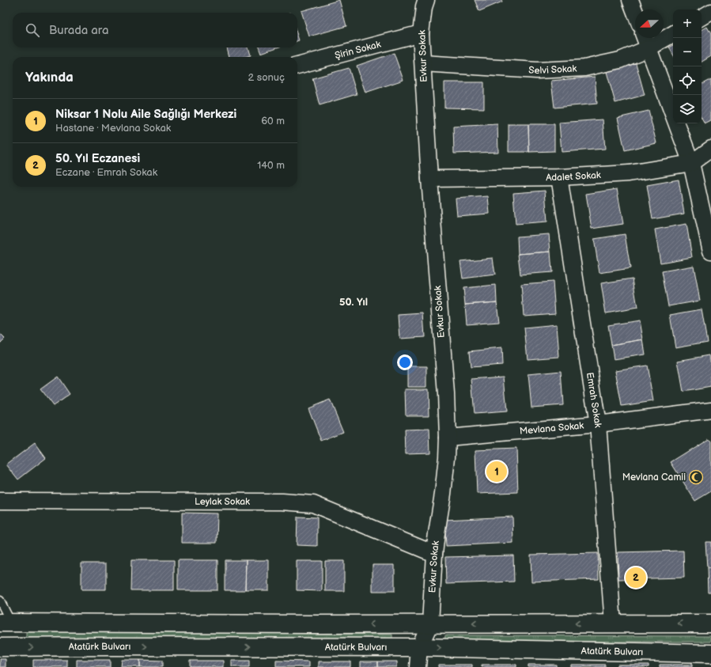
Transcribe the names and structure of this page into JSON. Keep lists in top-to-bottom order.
{
  "streets": {
    "main road": ["Atatürk Bulvarı"],
    "street": [
      "Şirin Sokak",
      "Evkur Sokak",
      "Selvi Sokak",
      "Adalet Sokak",
      "Emrah Sokak",
      "Mevlana Sokak",
      "Leylak Sokak"
    ]
  },
  "crossings": [
    ["Şirin Sokak", "Evkur Sokak"],
    ["Evkur Sokak", "Selvi Sokak"],
    ["Evkur Sokak", "Adalet Sokak"],
    ["Evkur Sokak", "Mevlana Sokak"],
    ["Evkur Sokak", "Leylak Sokak"],
    ["Adalet Sokak", "Emrah Sokak"],
    ["Emrah Sokak", "Mevlana Sokak"]
  ],
  "districts": ["50. Yıl"],
  "places": {
    "mosque": ["Mevlana Camii"]
  },
  "north": "left",
  "page": {
    "map_buttons": ["+", "−"],
    "search": "Burada ara",
    "heading": ["Yakında", "2 sonuç"],
    "list": [
      {
        "mark": "1",
        "name": "Niksar 1 Nolu Aile Sağlığı Merkezi",
        "note": "Hastane · Mevlana Sokak",
        "value": "60 m"
      },
      {
        "mark": "2",
        "name": "50. Yıl Eczanesi",
        "note": "Eczane · Emrah Sokak",
        "value": "140 m"
      }
    ],
    "pins": ["1", "2"]
  }
}
